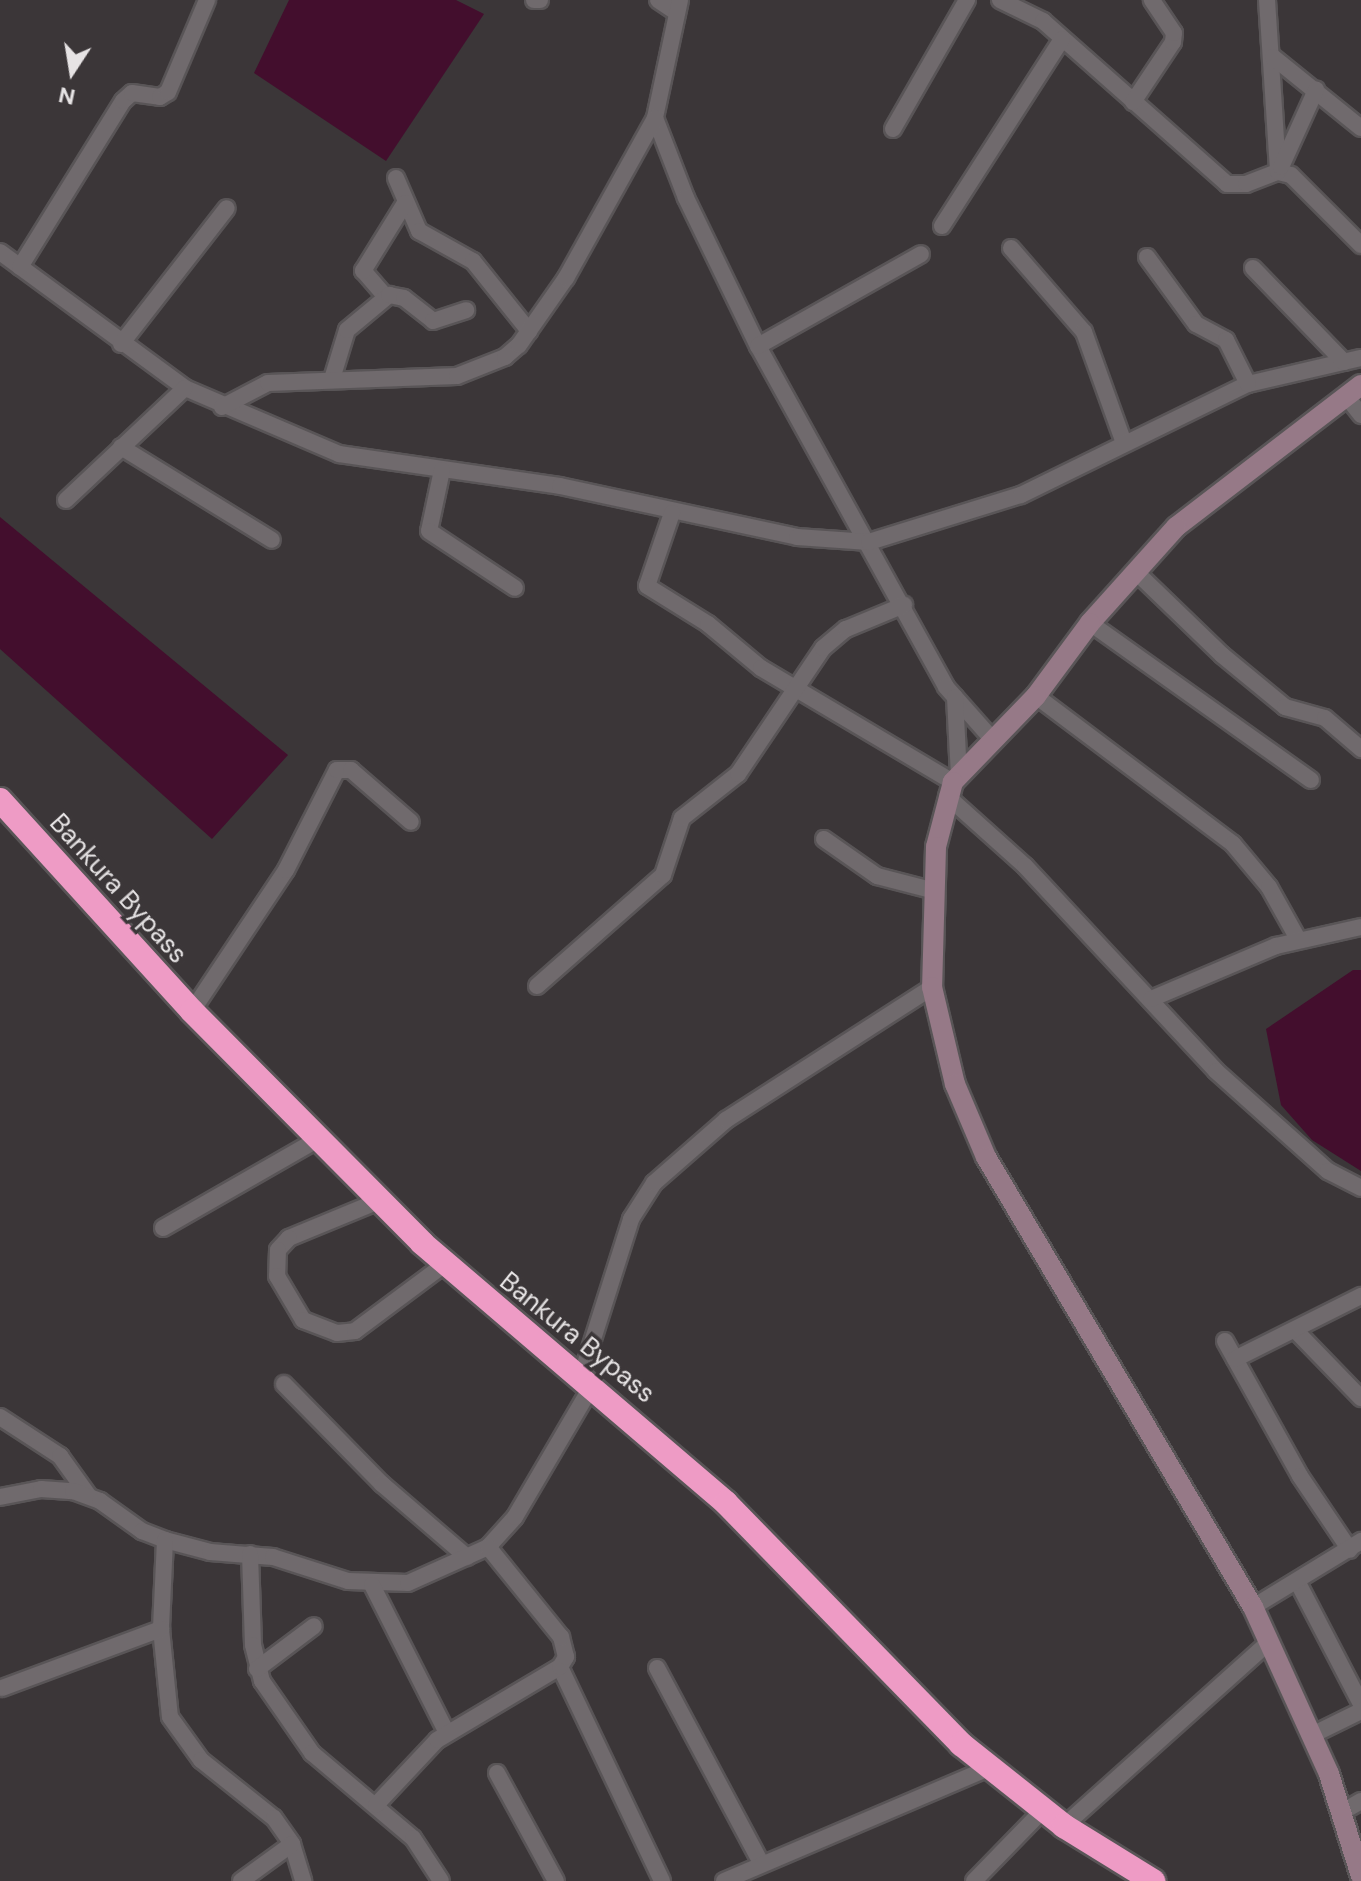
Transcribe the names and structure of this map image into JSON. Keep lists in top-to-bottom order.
{
  "streets": {
    "highway": ["Bankura Bypass"]
  },
  "north": "bottom"
}
